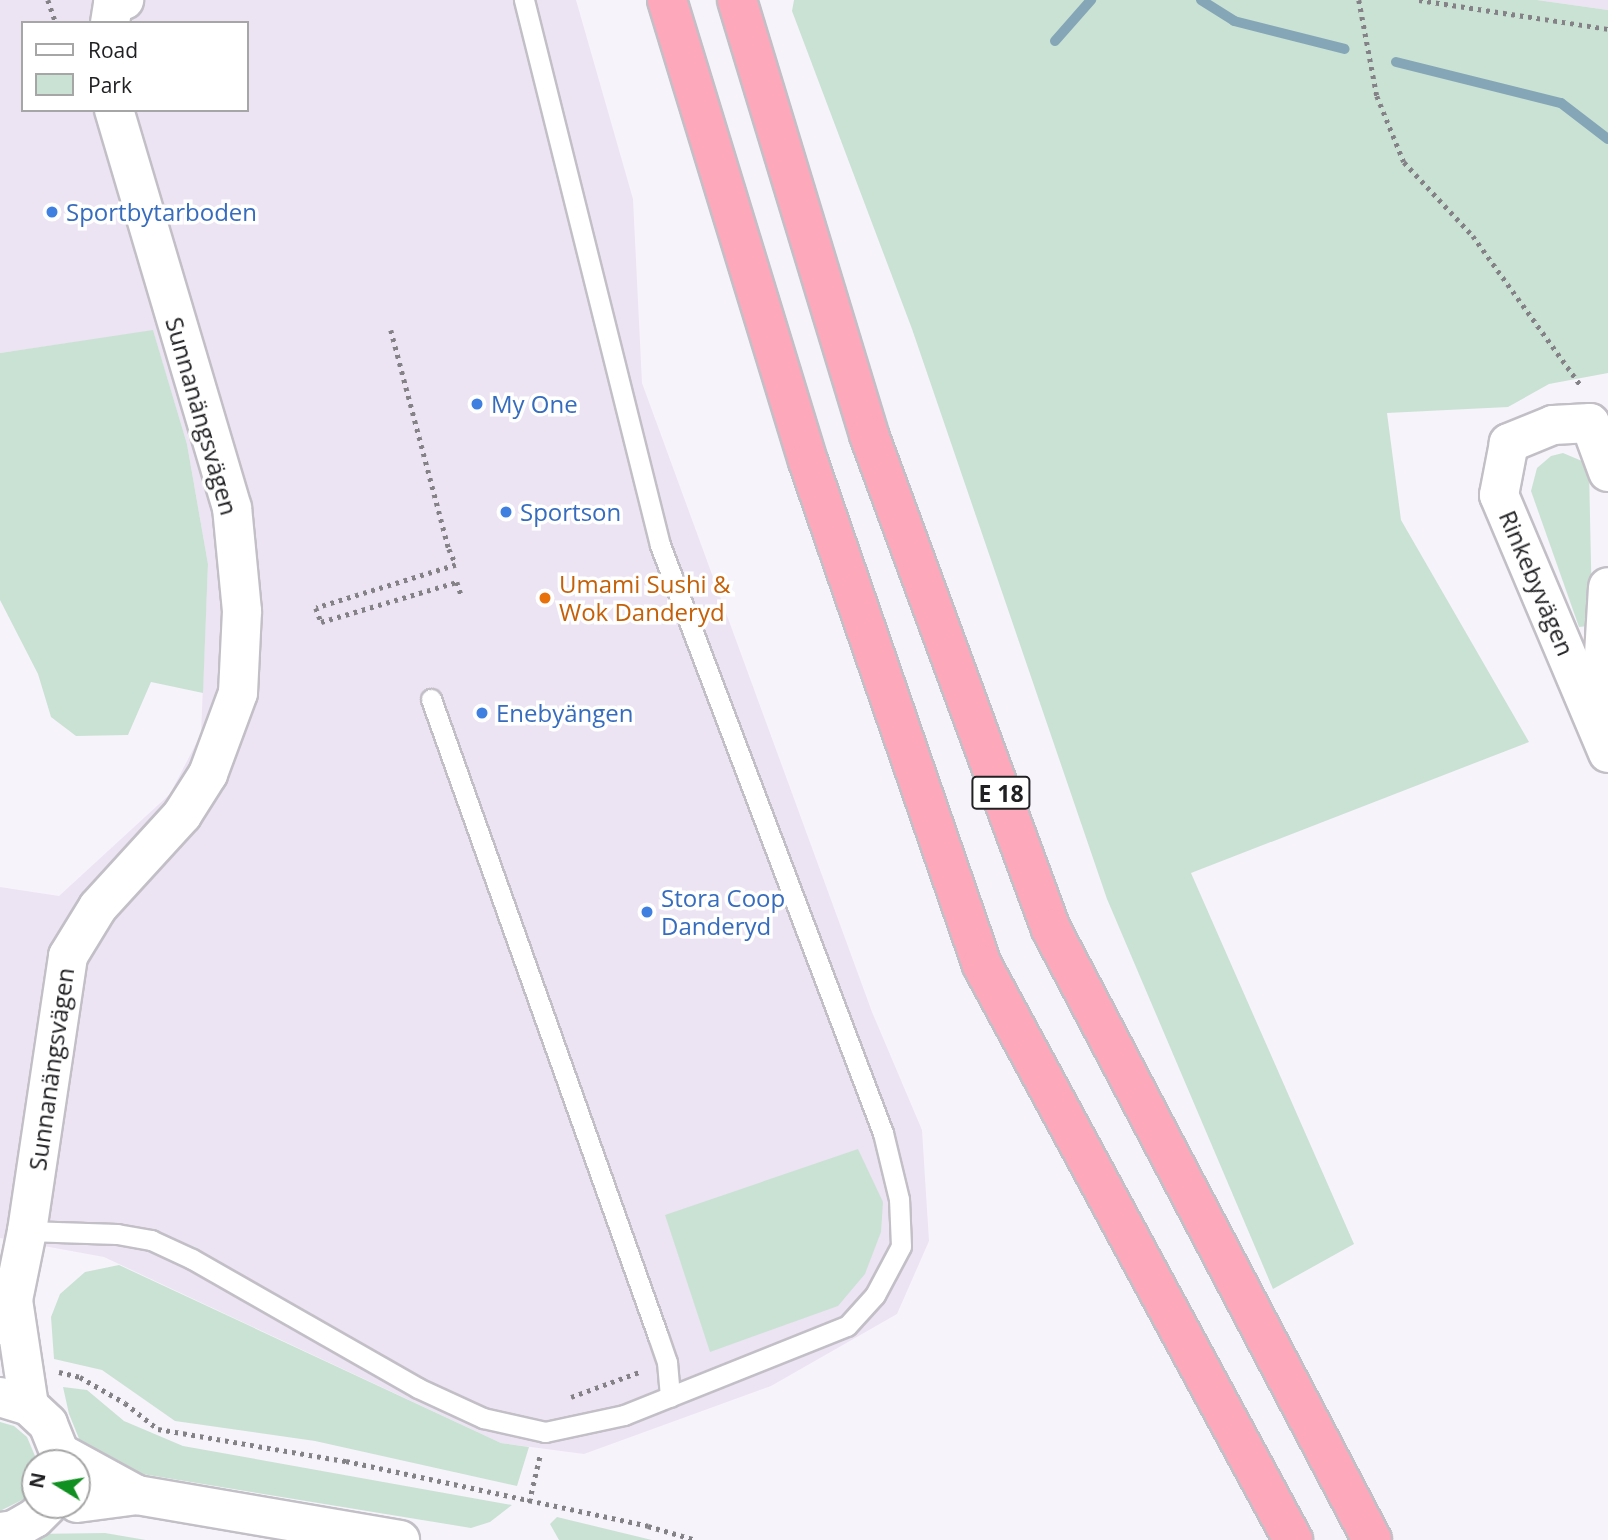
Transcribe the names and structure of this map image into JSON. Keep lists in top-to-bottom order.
{
  "streets": {
    "highway": ["E 18"],
    "street": ["Sunnanängsvägen", "Rinkebyvägen"]
  },
  "places": [
    "Sportbytarboden",
    "My One",
    "Sportson",
    "Umami Sushi & Wok Danderyd",
    "Enebyängen",
    "Stora Coop Danderyd"
  ],
  "legend": ["Road", "Park"],
  "north": "left"
}
